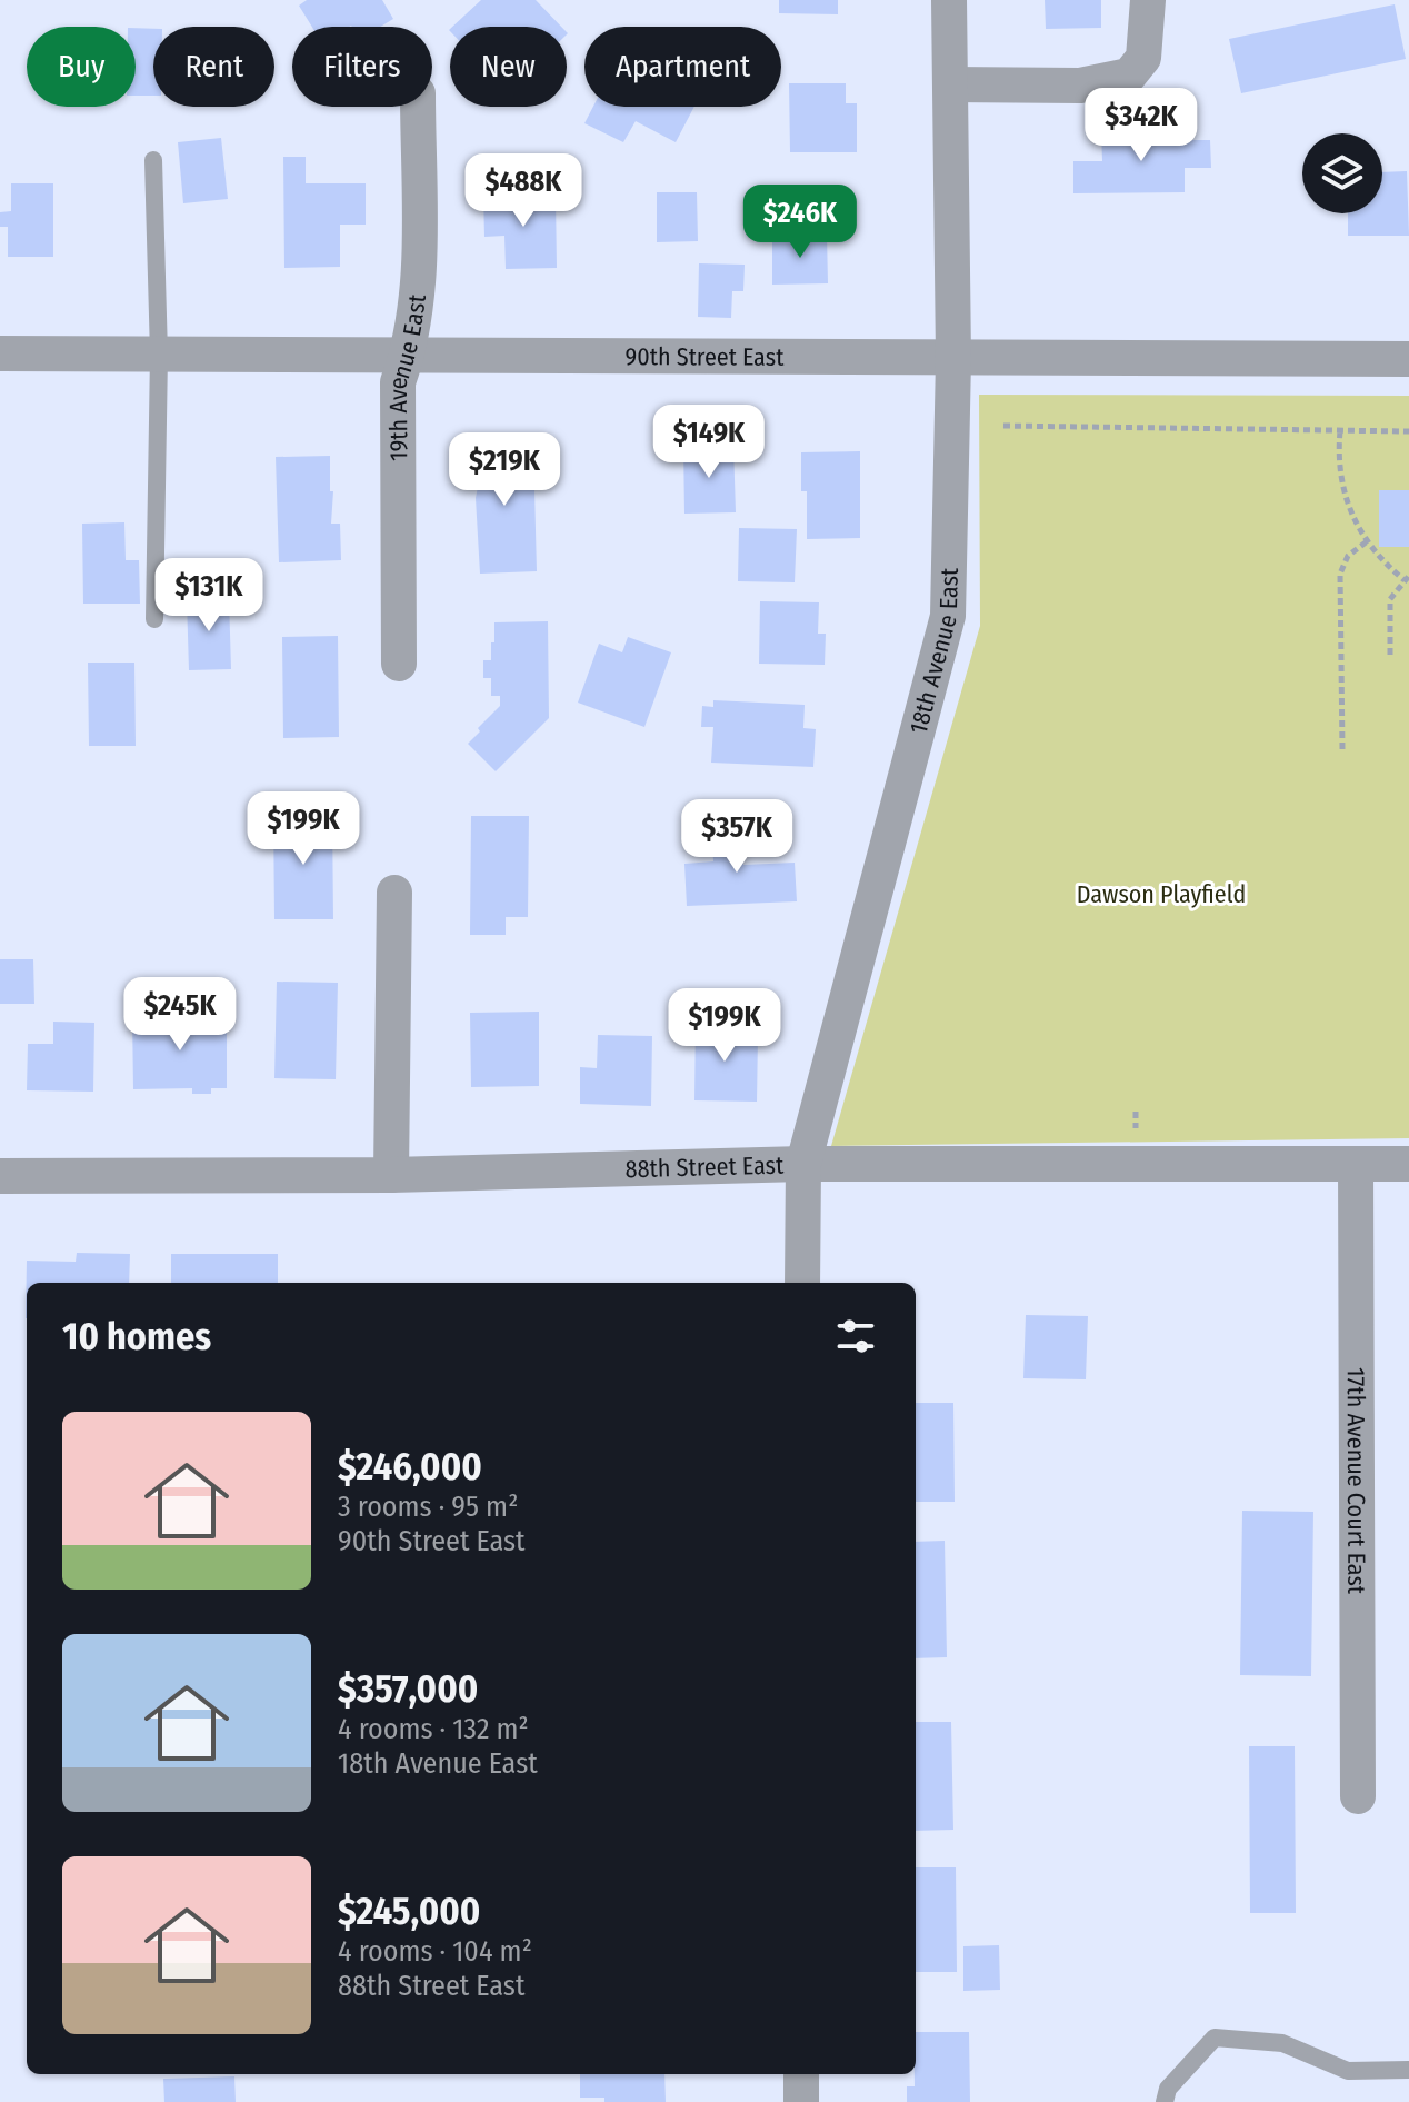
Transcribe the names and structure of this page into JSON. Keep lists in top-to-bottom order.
{
  "streets": {
    "street": [
      "90th Street East",
      "19th Avenue East",
      "18th Avenue East",
      "88th Street East",
      "17th Avenue Court East"
    ]
  },
  "crossings": [
    ["90th Street East", "19th Avenue East"],
    ["90th Street East", "18th Avenue East"],
    ["18th Avenue East", "88th Street East"],
    ["88th Street East", "17th Avenue Court East"]
  ],
  "parks": ["Dawson Playfield"],
  "page": {
    "chip": [
      "Buy",
      "Rent",
      "Filters",
      "New",
      "Apartment"
    ],
    "price": [
      "$342K",
      "$488K",
      "$246K",
      "$149K",
      "$219K",
      "$131K",
      "$199K",
      "$357K",
      "$245K",
      "$199K"
    ],
    "heading": "10 homes",
    "list": [
      {
        "name": "$246,000",
        "note": "3 rooms · 95 m² · 90th Street East"
      },
      {
        "name": "$357,000",
        "note": "4 rooms · 132 m² · 18th Avenue East"
      },
      {
        "name": "$245,000",
        "note": "4 rooms · 104 m² · 88th Street East"
      }
    ]
  }
}
